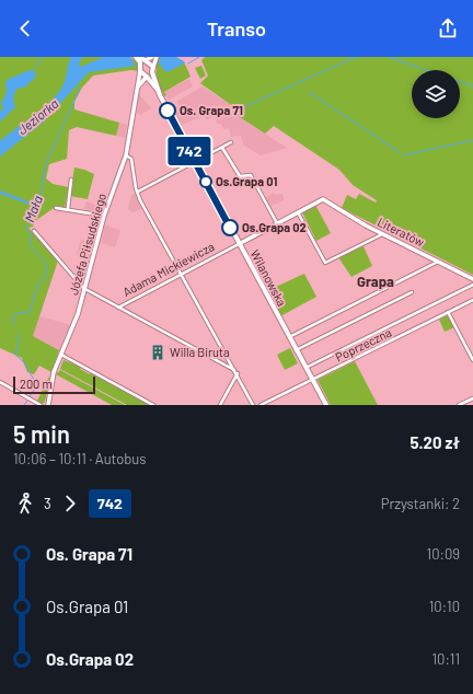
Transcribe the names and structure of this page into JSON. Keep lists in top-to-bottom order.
{
  "streets": {
    "main road": ["Wilanowska"],
    "street": [
      "Literatów",
      "Józefa Piłsudskiego",
      "Adama Mickiewicza",
      "Poprzeczna"
    ]
  },
  "crossings": [
    ["Literatów", "Adama Mickiewicza"],
    ["Józefa Piłsudskiego", "Wilanowska"],
    ["Adama Mickiewicza", "Wilanowska"],
    ["Wilanowska", "Poprzeczna"]
  ],
  "districts": ["Grapa"],
  "water": ["Jeziorka", "Mała"],
  "places": {
    "other": ["Os. Grapa 71", "Os.Grapa 01", "Os.Grapa 02"],
    "building": ["Willa Biruta"]
  },
  "lines": ["bus line 742"],
  "scale_bar": "200 m",
  "page": {
    "header": "Transo",
    "on_map": "742",
    "scale": "200 m",
    "heading": ["5 min", "10:06 – 10:11 · Autobus", "5.20 zł"],
    "legs": ["3", "742", "Przystanki: 2"],
    "list": [
      {
        "name": "Os. Grapa 71",
        "value": "10:09"
      },
      {
        "name": "Os.Grapa 01",
        "value": "10:10"
      },
      {
        "name": "Os.Grapa 02",
        "value": "10:11"
      }
    ]
  }
}
